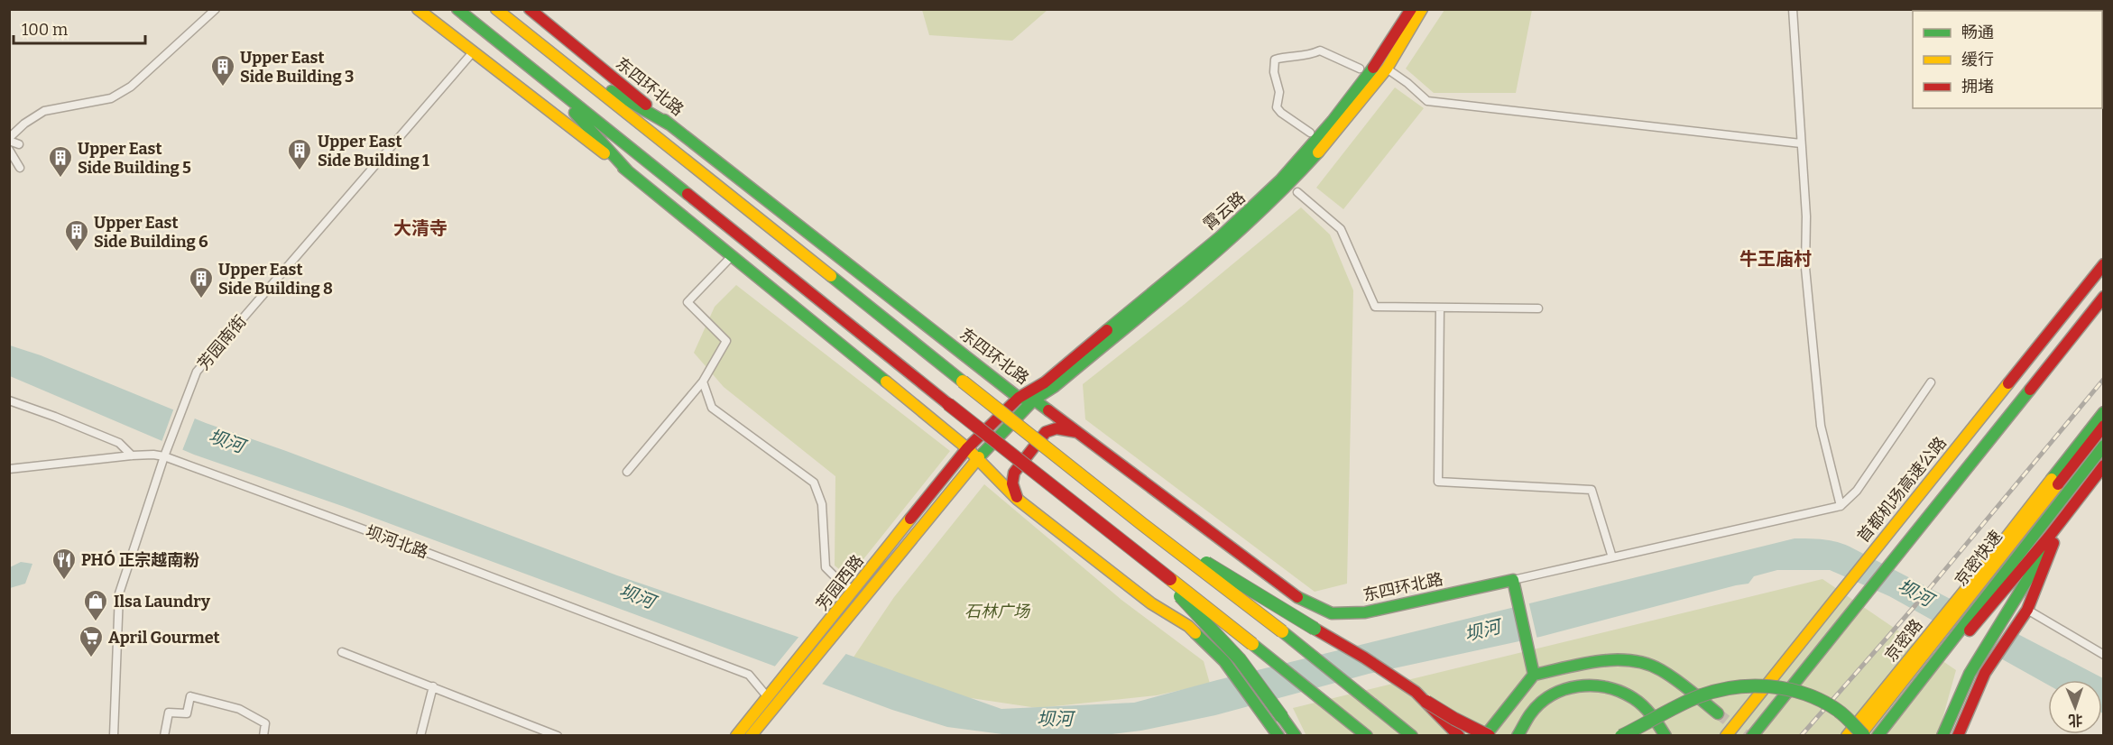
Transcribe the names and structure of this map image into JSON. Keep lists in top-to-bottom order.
{
  "streets": {
    "main road": [
      "东四环北路",
      "霄云路",
      "首都机场高速公路",
      "京密快速",
      "芳园西路",
      "京密路"
    ],
    "street": ["芳园南街", "坝河北路"]
  },
  "crossings": [
    ["东四环北路", "霄云路"],
    ["霄云路", "芳园西路"],
    ["芳园南街", "坝河北路"],
    ["坝河北路", "芳园西路"]
  ],
  "districts": ["大清寺", "牛王庙村"],
  "water": ["坝河"],
  "parks": ["石林广场"],
  "places": {
    "building": [
      "Upper East Side Building 3",
      "Upper East Side Building 1",
      "Upper East Side Building 5",
      "Upper East Side Building 6",
      "Upper East Side Building 8"
    ],
    "restaurant": ["PHÓ 正宗越南粉"],
    "shop": ["Ilsa Laundry"],
    "supermarket": ["April Gourmet"]
  },
  "legend": ["畅通", "缓行", "拥堵"],
  "scale_bar": "100 m",
  "north": "bottom"
}
